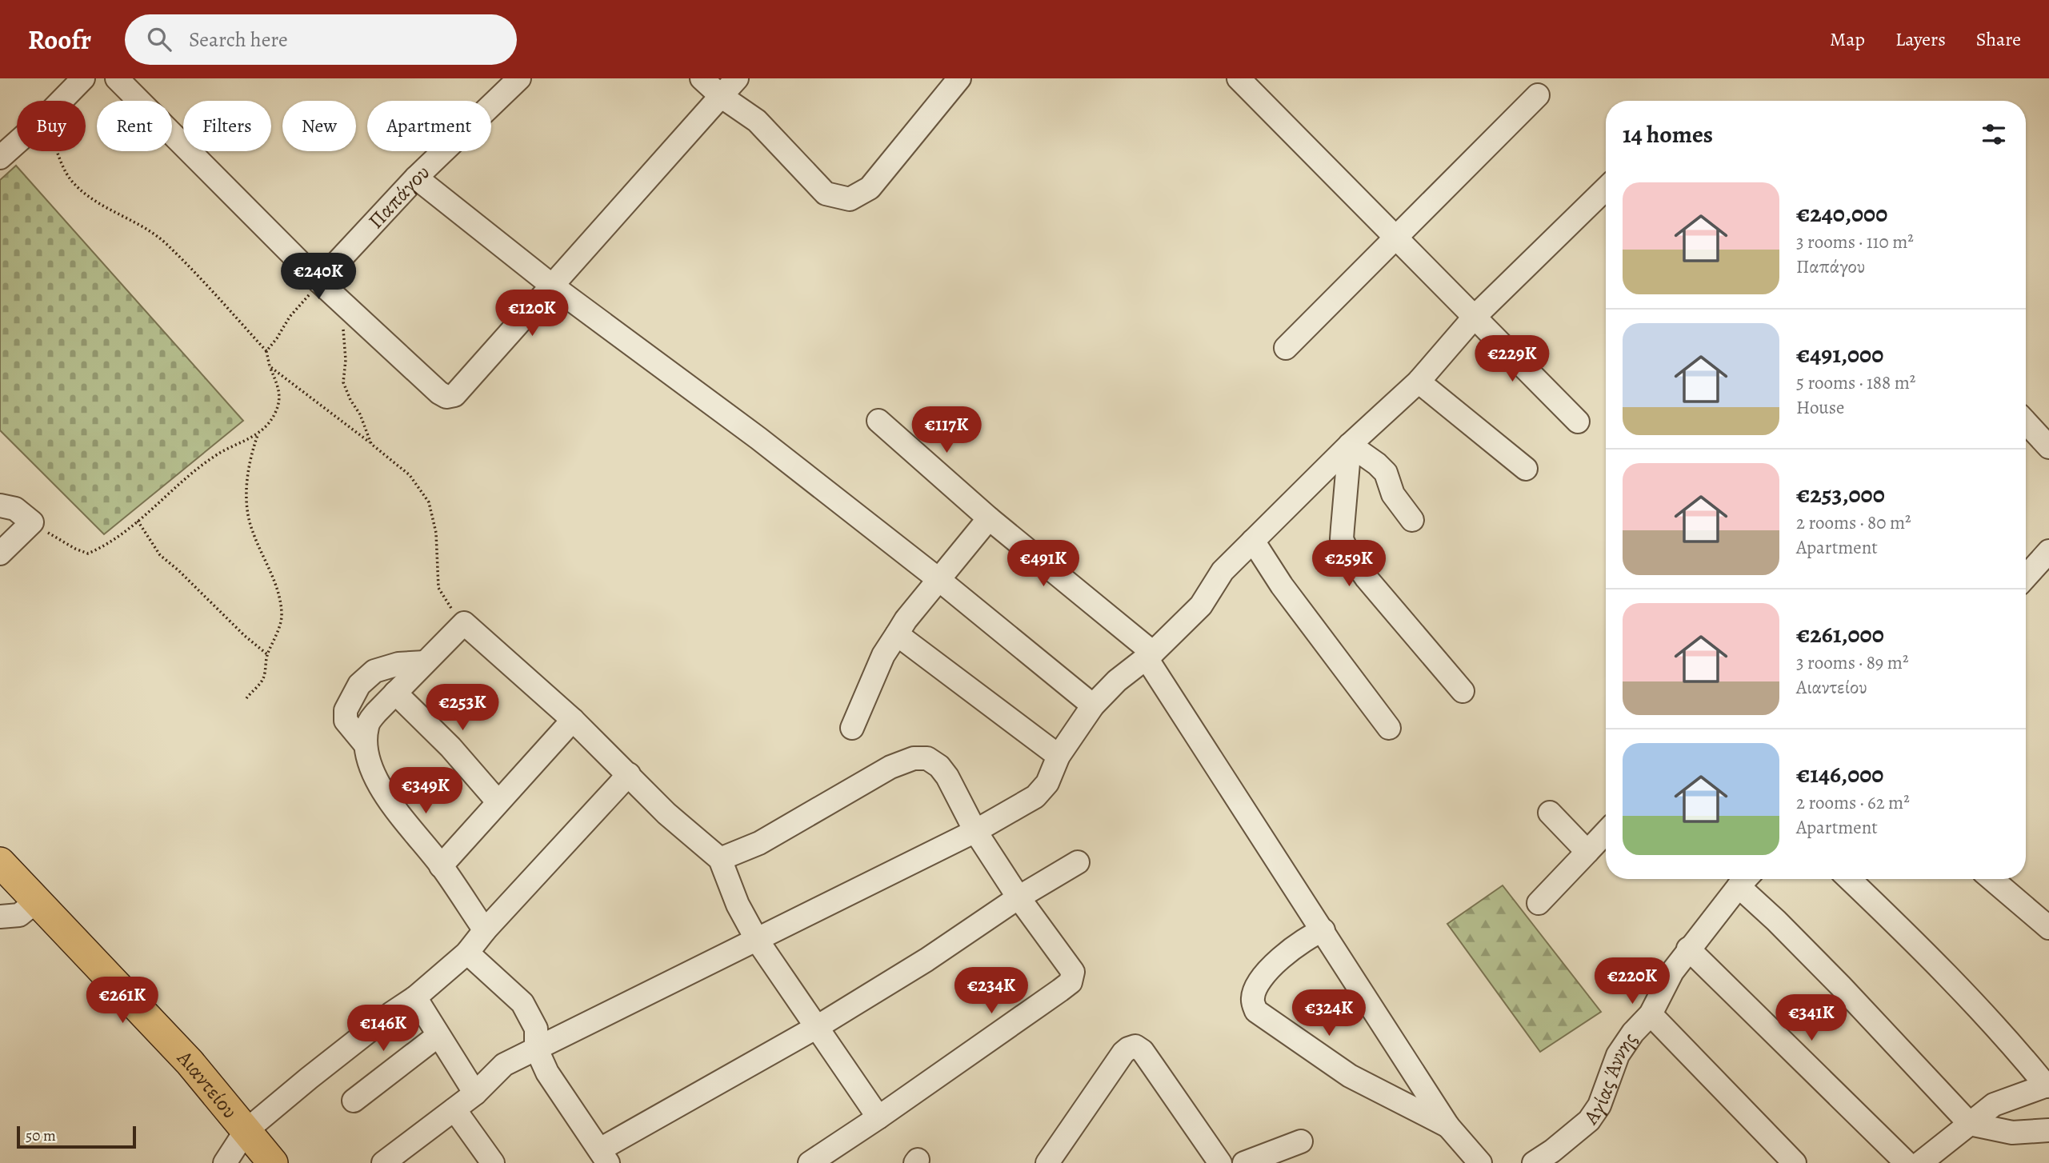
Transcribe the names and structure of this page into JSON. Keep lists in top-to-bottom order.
{
  "streets": {
    "main road": ["Αιαντείου"],
    "street": ["Παπάγου", "Αγίας Άννης"]
  },
  "scale_bar": "50 m",
  "page": {
    "header": "Roofr",
    "search": "Search here",
    "nav": ["Map", "Layers", "Share"],
    "chip": [
      "Buy",
      "Rent",
      "Filters",
      "New",
      "Apartment"
    ],
    "heading": "14 homes",
    "list": [
      {
        "name": "€240,000",
        "note": "3 rooms · 110 m² · Παπάγου"
      },
      {
        "name": "€491,000",
        "note": "5 rooms · 188 m² · House"
      },
      {
        "name": "€253,000",
        "note": "2 rooms · 80 m² · Apartment"
      },
      {
        "name": "€261,000",
        "note": "3 rooms · 89 m² · Αιαντείου"
      },
      {
        "name": "€146,000",
        "note": "2 rooms · 62 m² · Apartment"
      }
    ],
    "price": [
      "€240K",
      "€120K",
      "€229K",
      "€117K",
      "€491K",
      "€259K",
      "€253K",
      "€349K",
      "€220K",
      "€234K",
      "€261K",
      "€324K",
      "€341K",
      "€146K"
    ],
    "scale": "50 m"
  }
}
